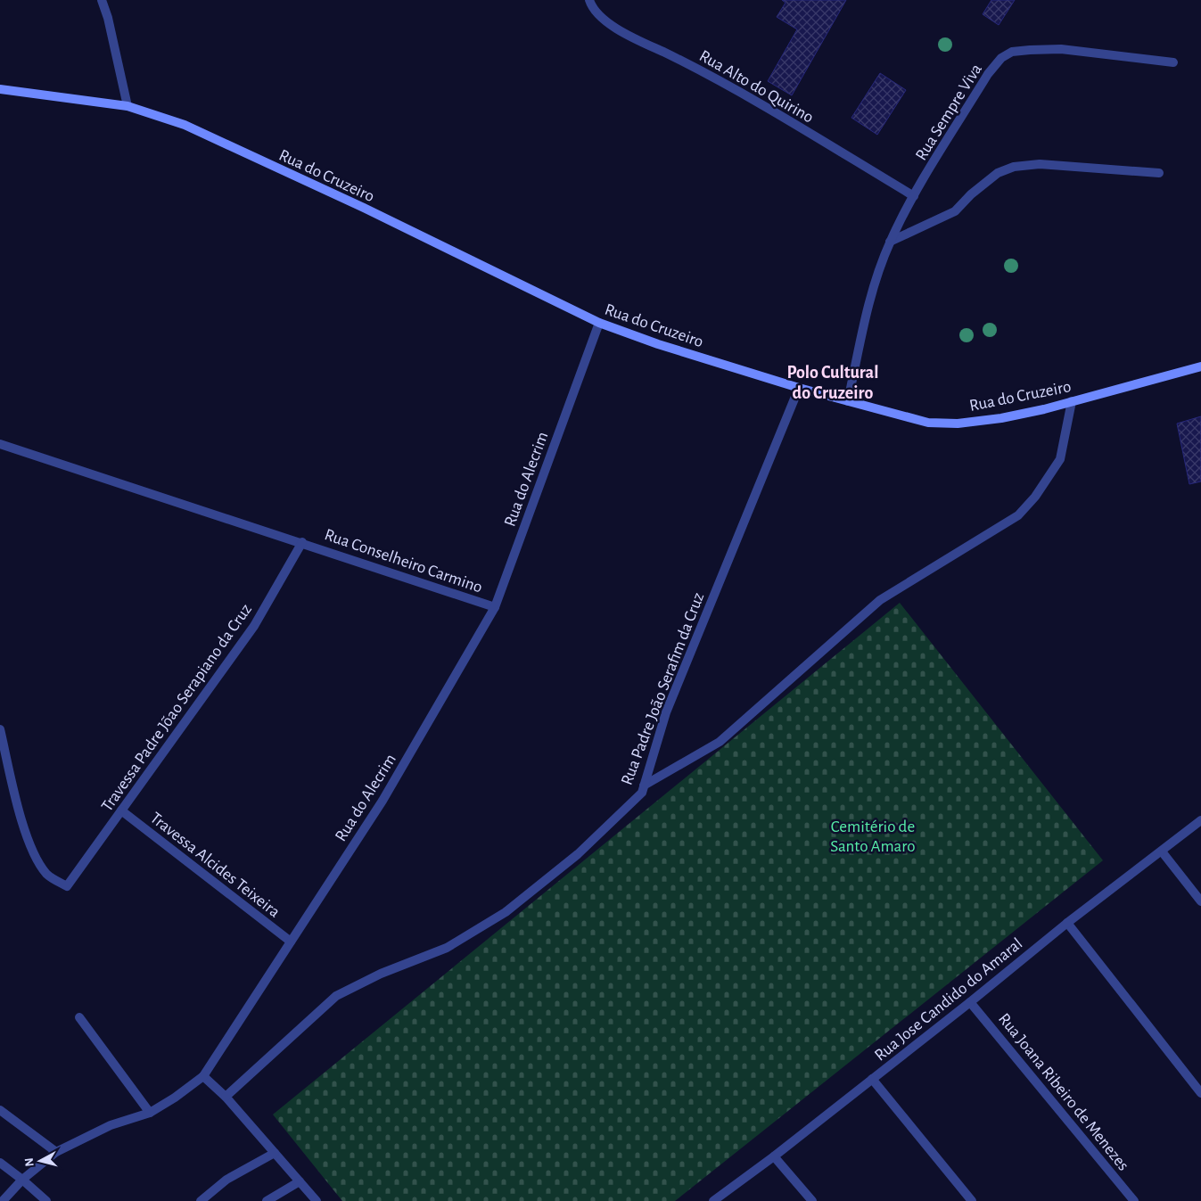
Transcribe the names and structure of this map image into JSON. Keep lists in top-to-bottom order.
{
  "streets": {
    "main road": ["Rua do Cruzeiro"],
    "street": [
      "Rua Alto do Quirino",
      "Rua Sempre Viva",
      "Rua do Alecrim",
      "Rua Conselheiro Carmino",
      "Rua Padre João Serafim da Cruz",
      "Travessa Padre Jõao Serapiano da Cruz",
      "Travessa Alcides Teixeira",
      "Rua Jose Candido do Amaral",
      "Rua Joana Ribeiro de Menezes"
    ]
  },
  "crossings": [
    ["Rua Alto do Quirino", "Rua Sempre Viva"],
    ["Rua Sempre Viva", "Rua do Cruzeiro"],
    ["Rua do Cruzeiro", "Rua do Alecrim"],
    ["Rua do Cruzeiro", "Rua Padre João Serafim da Cruz"],
    ["Rua do Alecrim", "Rua Conselheiro Carmino"],
    ["Rua do Alecrim", "Travessa Alcides Teixeira"],
    ["Rua Conselheiro Carmino", "Travessa Padre Jõao Serapiano da Cruz"],
    ["Travessa Padre Jõao Serapiano da Cruz", "Travessa Alcides Teixeira"],
    ["Rua Jose Candido do Amaral", "Rua Joana Ribeiro de Menezes"]
  ],
  "districts": ["Polo Cultural do Cruzeiro"],
  "parks": ["Cemitério de Santo Amaro"],
  "north": "left"
}
